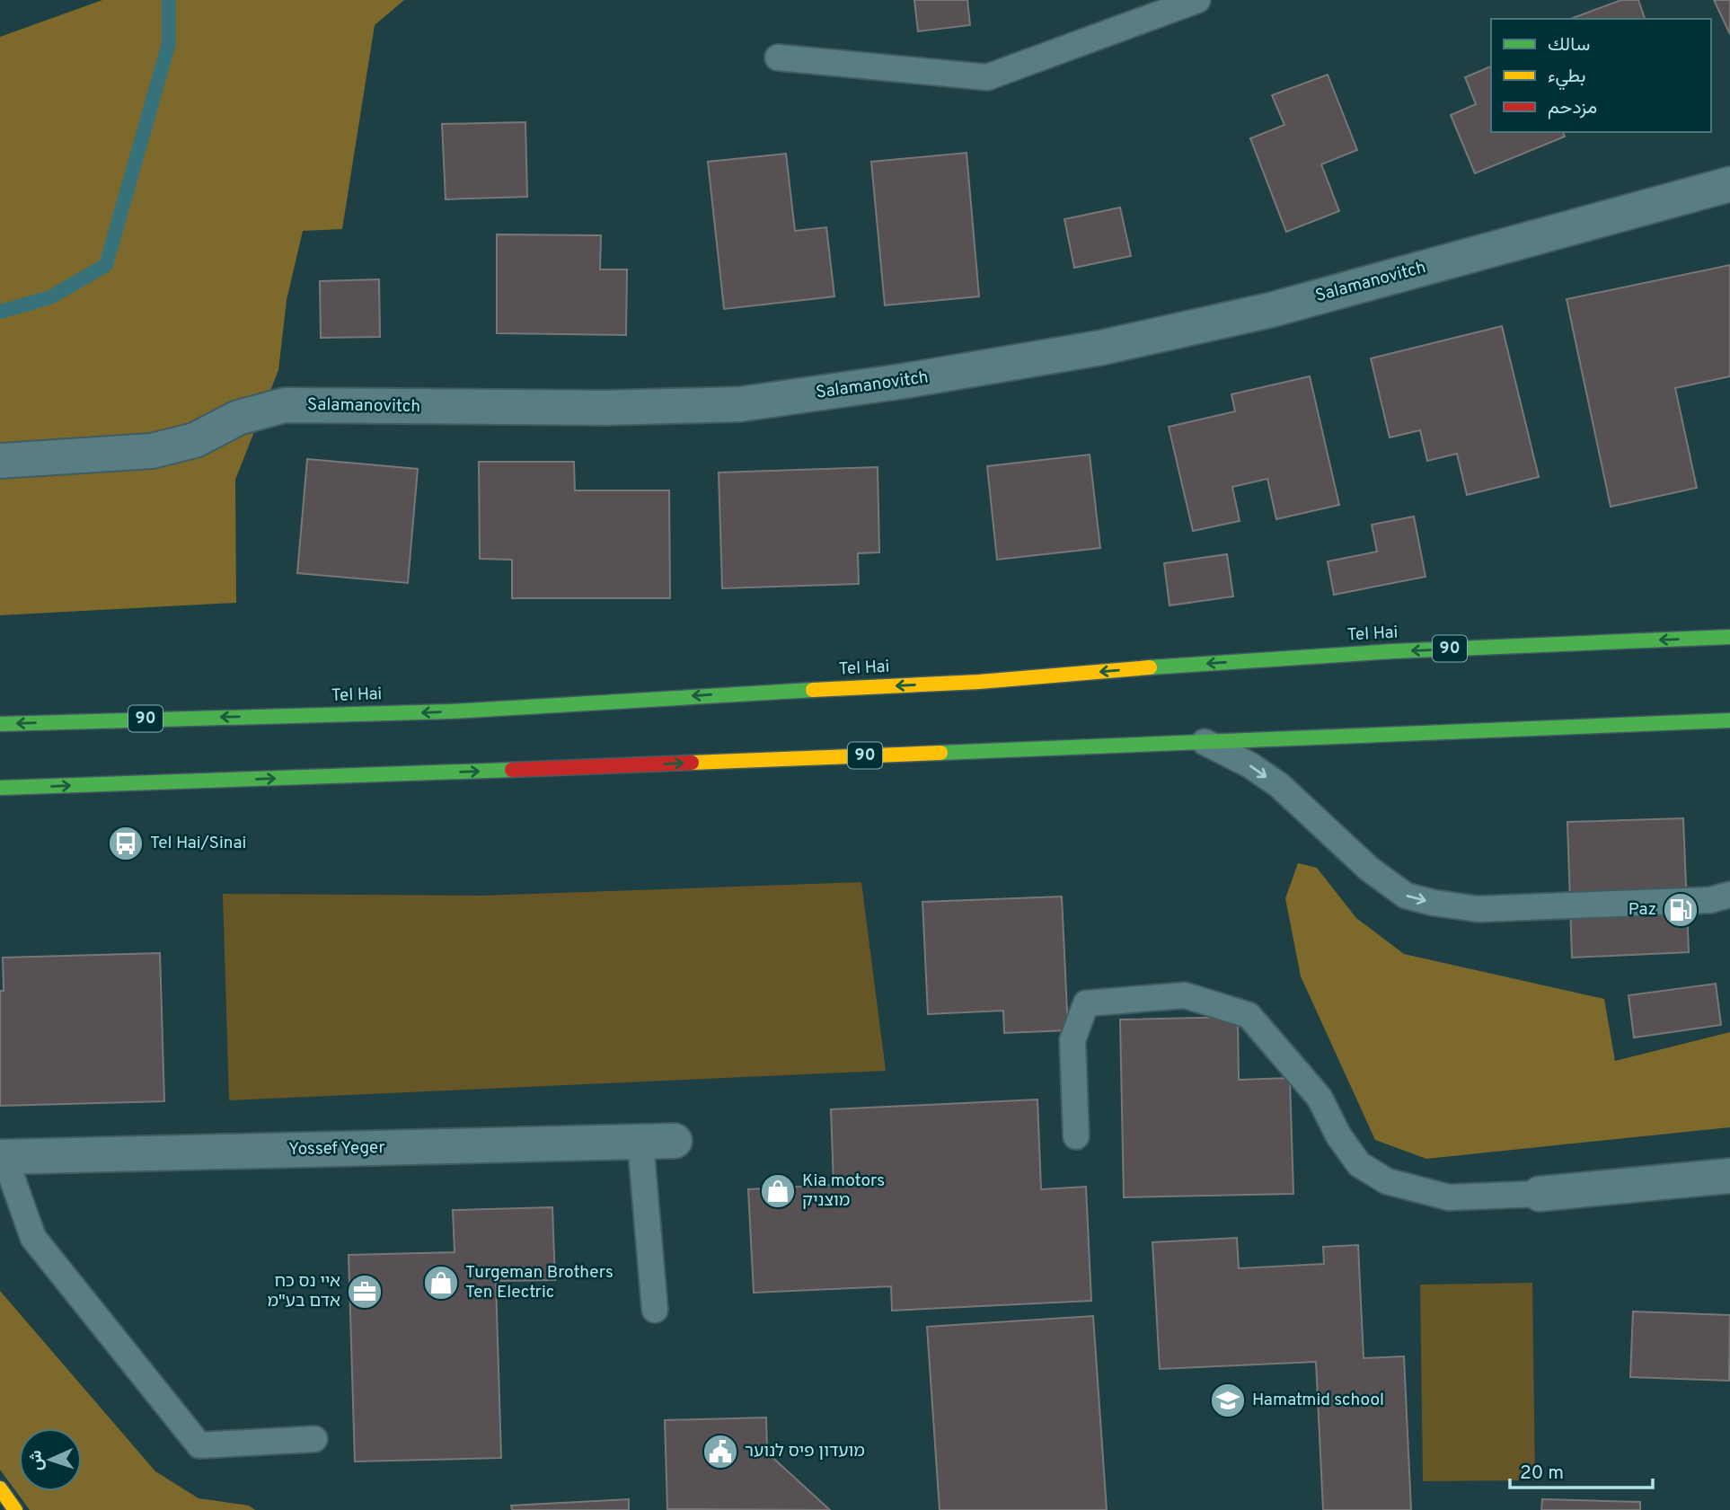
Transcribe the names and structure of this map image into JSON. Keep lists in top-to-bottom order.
{
  "streets": {
    "main road": ["Tel Hai", "90"],
    "street": ["Salamanovitch", "Yossef Yeger"]
  },
  "places": {
    "bus stop": ["Tel Hai/Sinai"],
    "fuel station": ["Paz"],
    "shop": ["Kia motors מוצניק", "Turgeman Brothers Ten Electric"],
    "office": ["איי נס כח אדם בע\"מ"],
    "school or university": ["Hamatmid school"],
    "public building": ["מועדון פיס לנוער"]
  },
  "legend": ["سالك", "بطيء", "مزدحم"],
  "scale_bar": "20 m",
  "north": "left"
}
